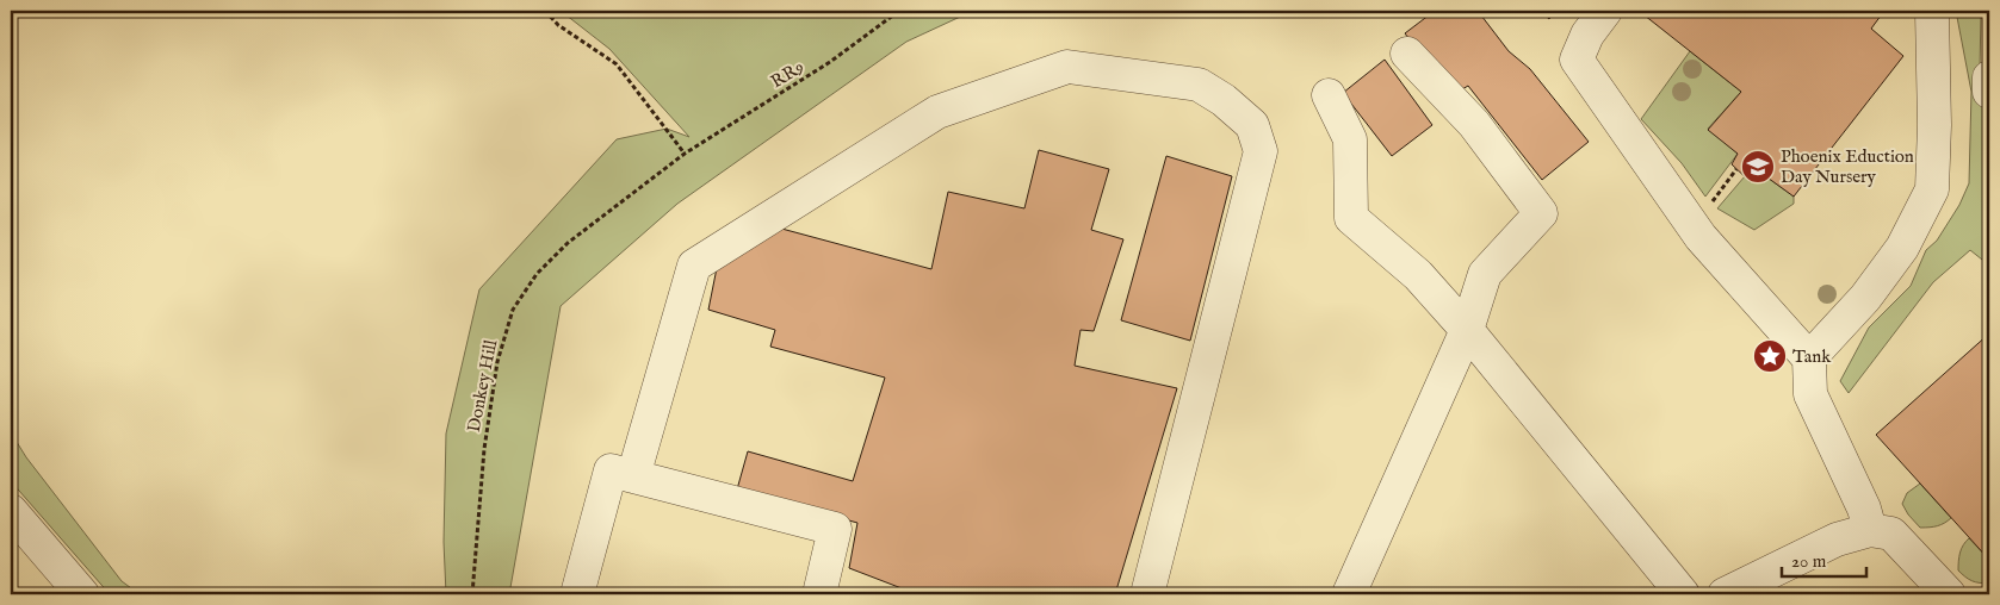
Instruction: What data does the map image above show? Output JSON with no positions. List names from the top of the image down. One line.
{"streets":{"path":["RR9","Donkey Hill"]},"crossings":[["RR9","Donkey Hill"]],"places":{"school or university":["Phoenix Eduction Day Nursery"],"place":["Tank"]},"scale_bar":"20 m"}
